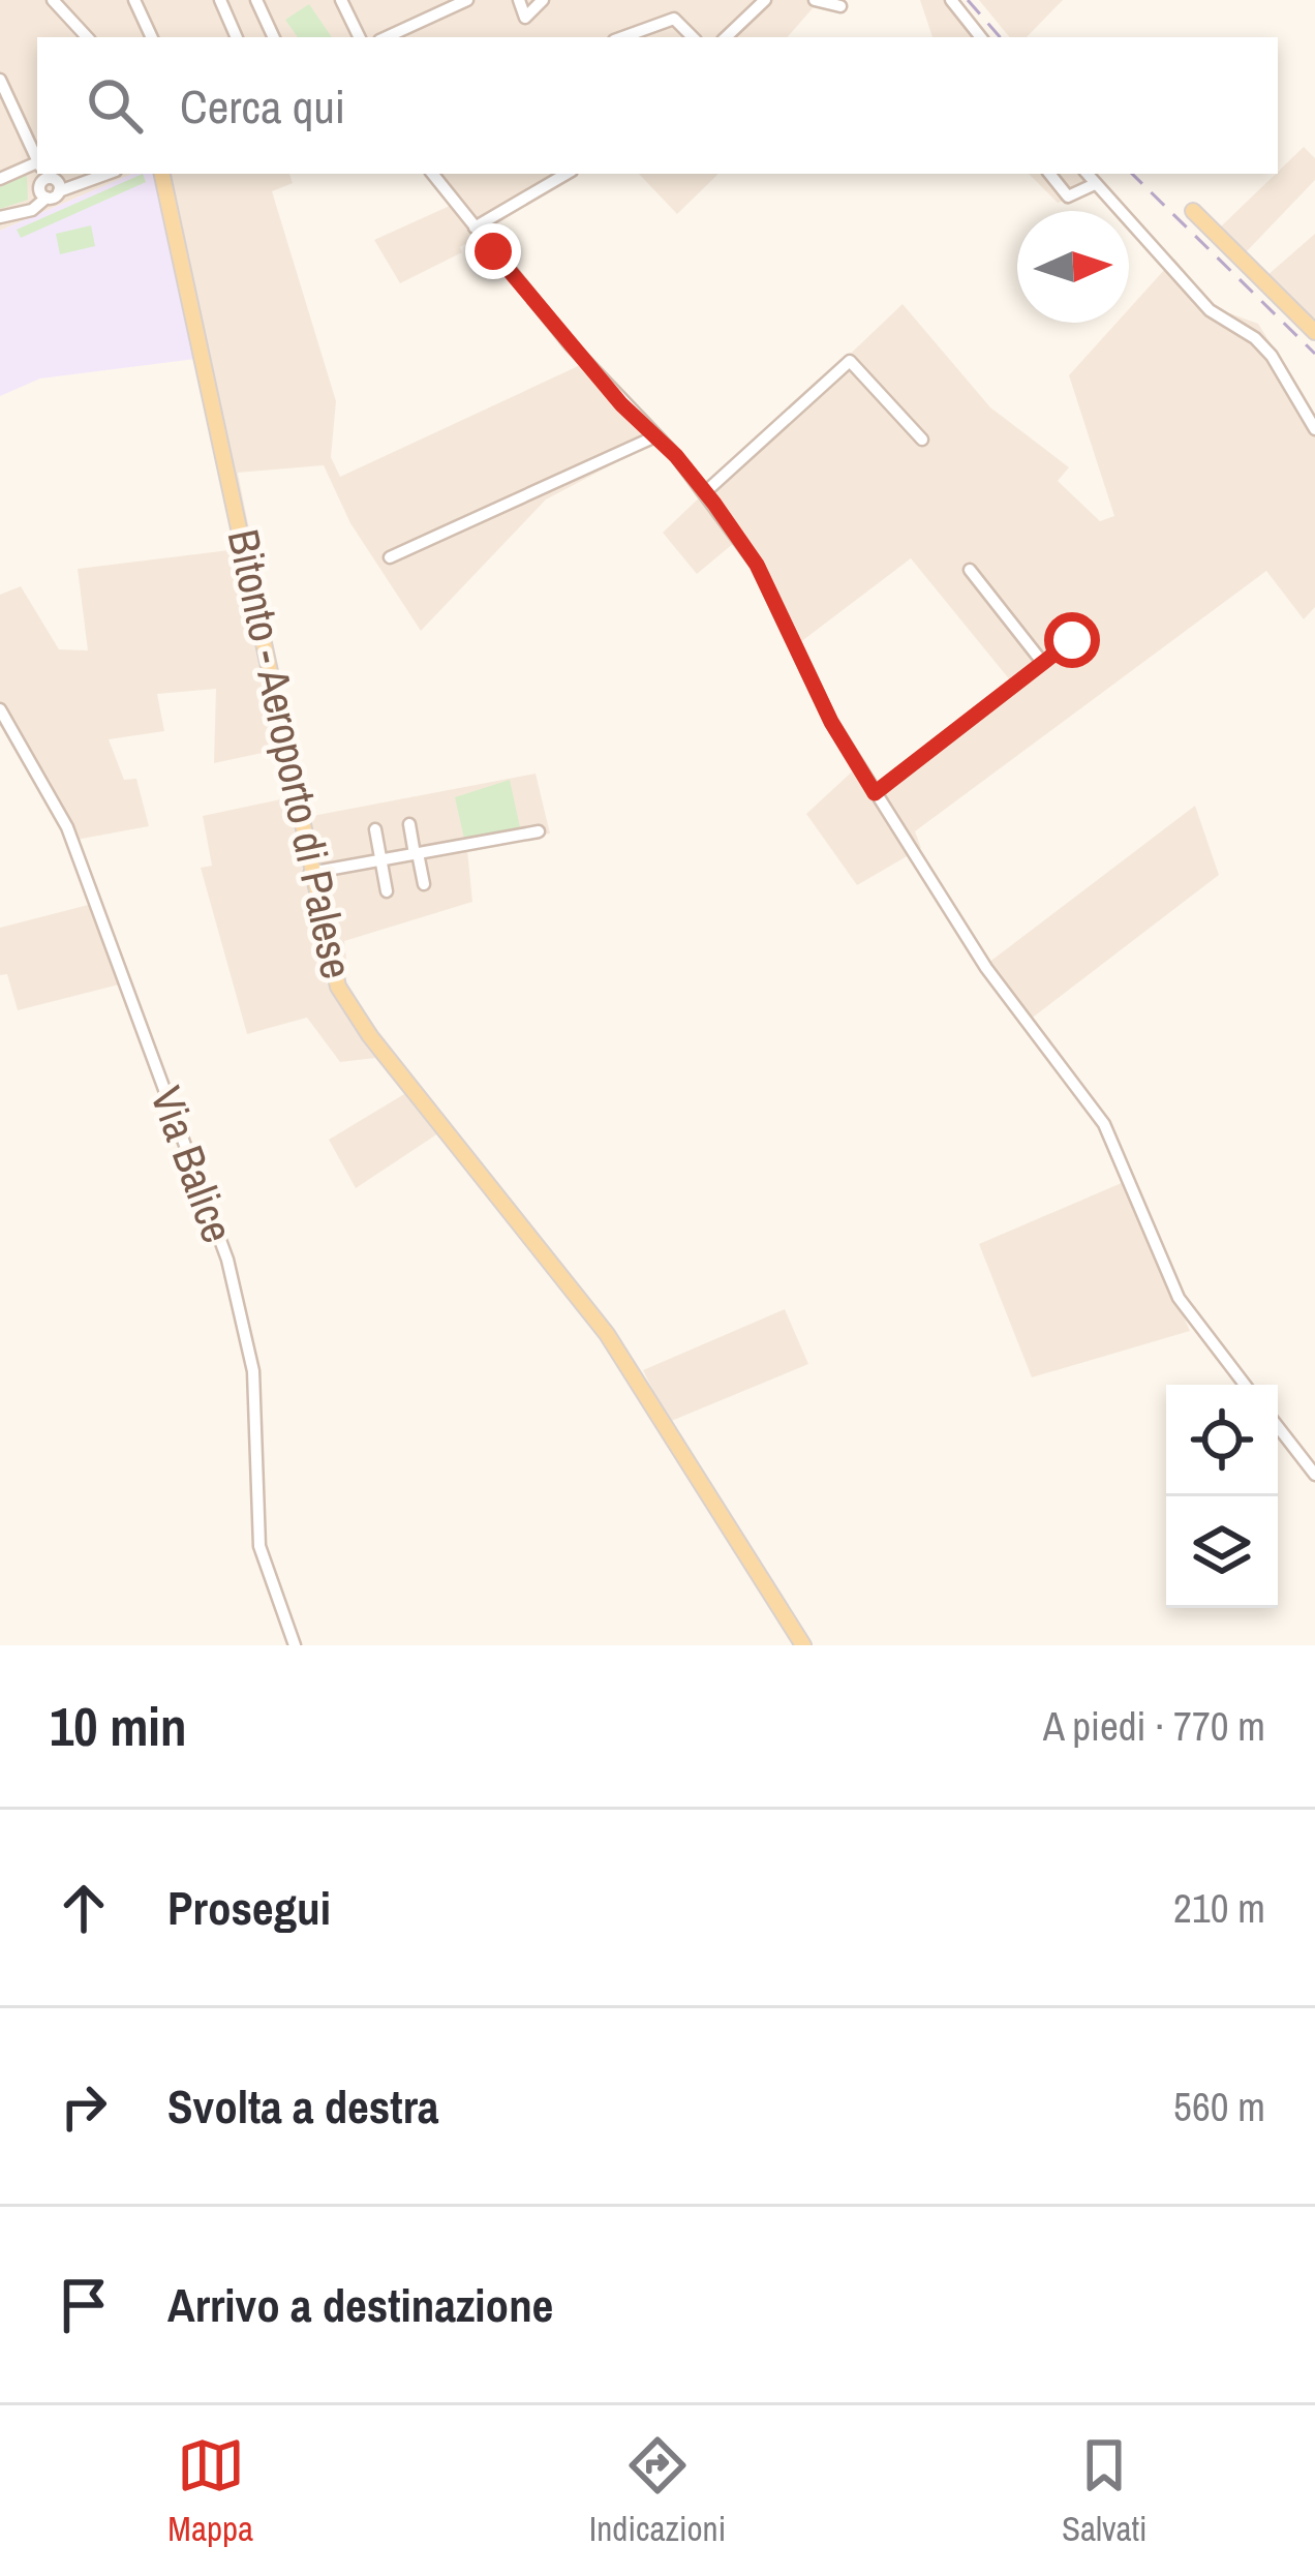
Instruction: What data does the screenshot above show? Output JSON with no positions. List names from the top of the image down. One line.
{"streets":{"main road":["Bitonto - Aeroporto di Palese"],"street":["Via Balice"]},"north":"right","page":{"search":"Cerca qui","heading":["10 min","A piedi · 770 m"],"list":[["Prosegui","210 m"],["Svolta a destra","560 m"],"Arrivo a destinazione"],"nav":["Mappa","Indicazioni","Salvati"]}}
